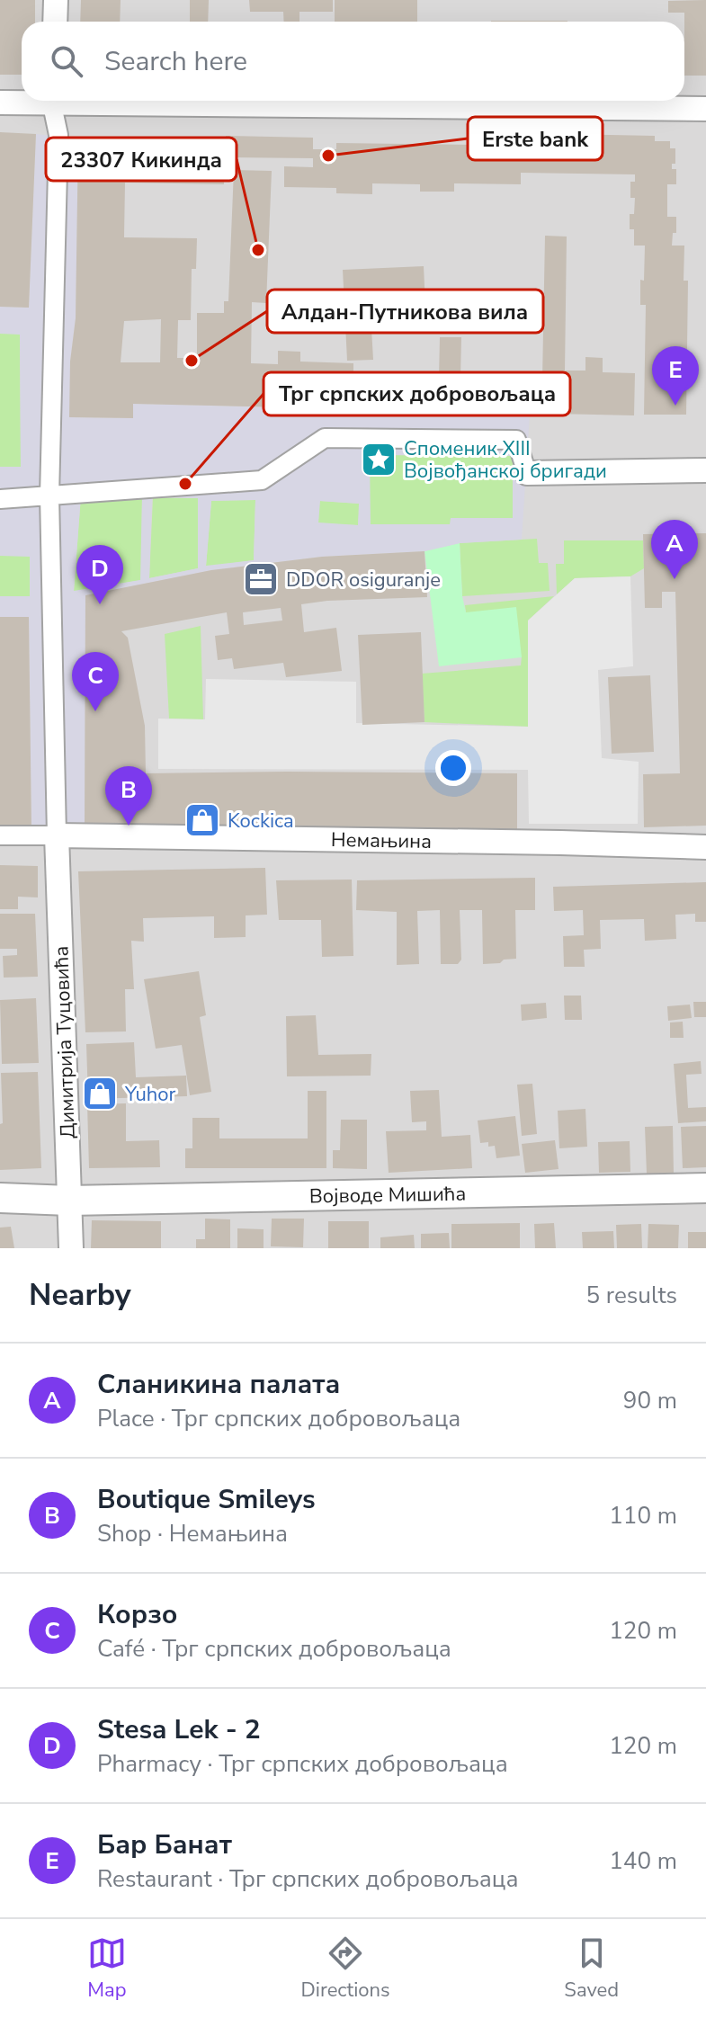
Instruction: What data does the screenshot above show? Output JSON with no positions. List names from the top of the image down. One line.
{"streets":{"street":["Немањина","Димитрија Туцовића","Војводе Мишића"]},"crossings":[["Немањина","Димитрија Туцовића"],["Димитрија Туцовића","Војводе Мишића"]],"places":{"other":["Erste bank","23307 Кикинда","Алдан-Путникова вила","Трг српских добровољаца"],"place":["Споменик XIII Војвођанској бригади"],"office":["DDOR osiguranje"],"shop":["Kockica","Yuhor"]},"page":{"search":"Search here","pins":["E","A","D","C","B"],"heading":["Nearby","5 results"],"list":[{"mark":"A","name":"Сланикина палата","note":"Place · Трг српских добровољаца","value":"90 m"},{"mark":"B","name":"Boutique Smileys","note":"Shop · Немањина","value":"110 m"},{"mark":"C","name":"Корзо","note":"Café · Трг српских добровољаца","value":"120 m"},{"mark":"D","name":"Stesa Lek - 2","note":"Pharmacy · Трг српских добровољаца","value":"120 m"},{"mark":"E","name":"Бар Банат","note":"Restaurant · Трг српских добровољаца","value":"140 m"}],"nav":["Map","Directions","Saved"]}}
